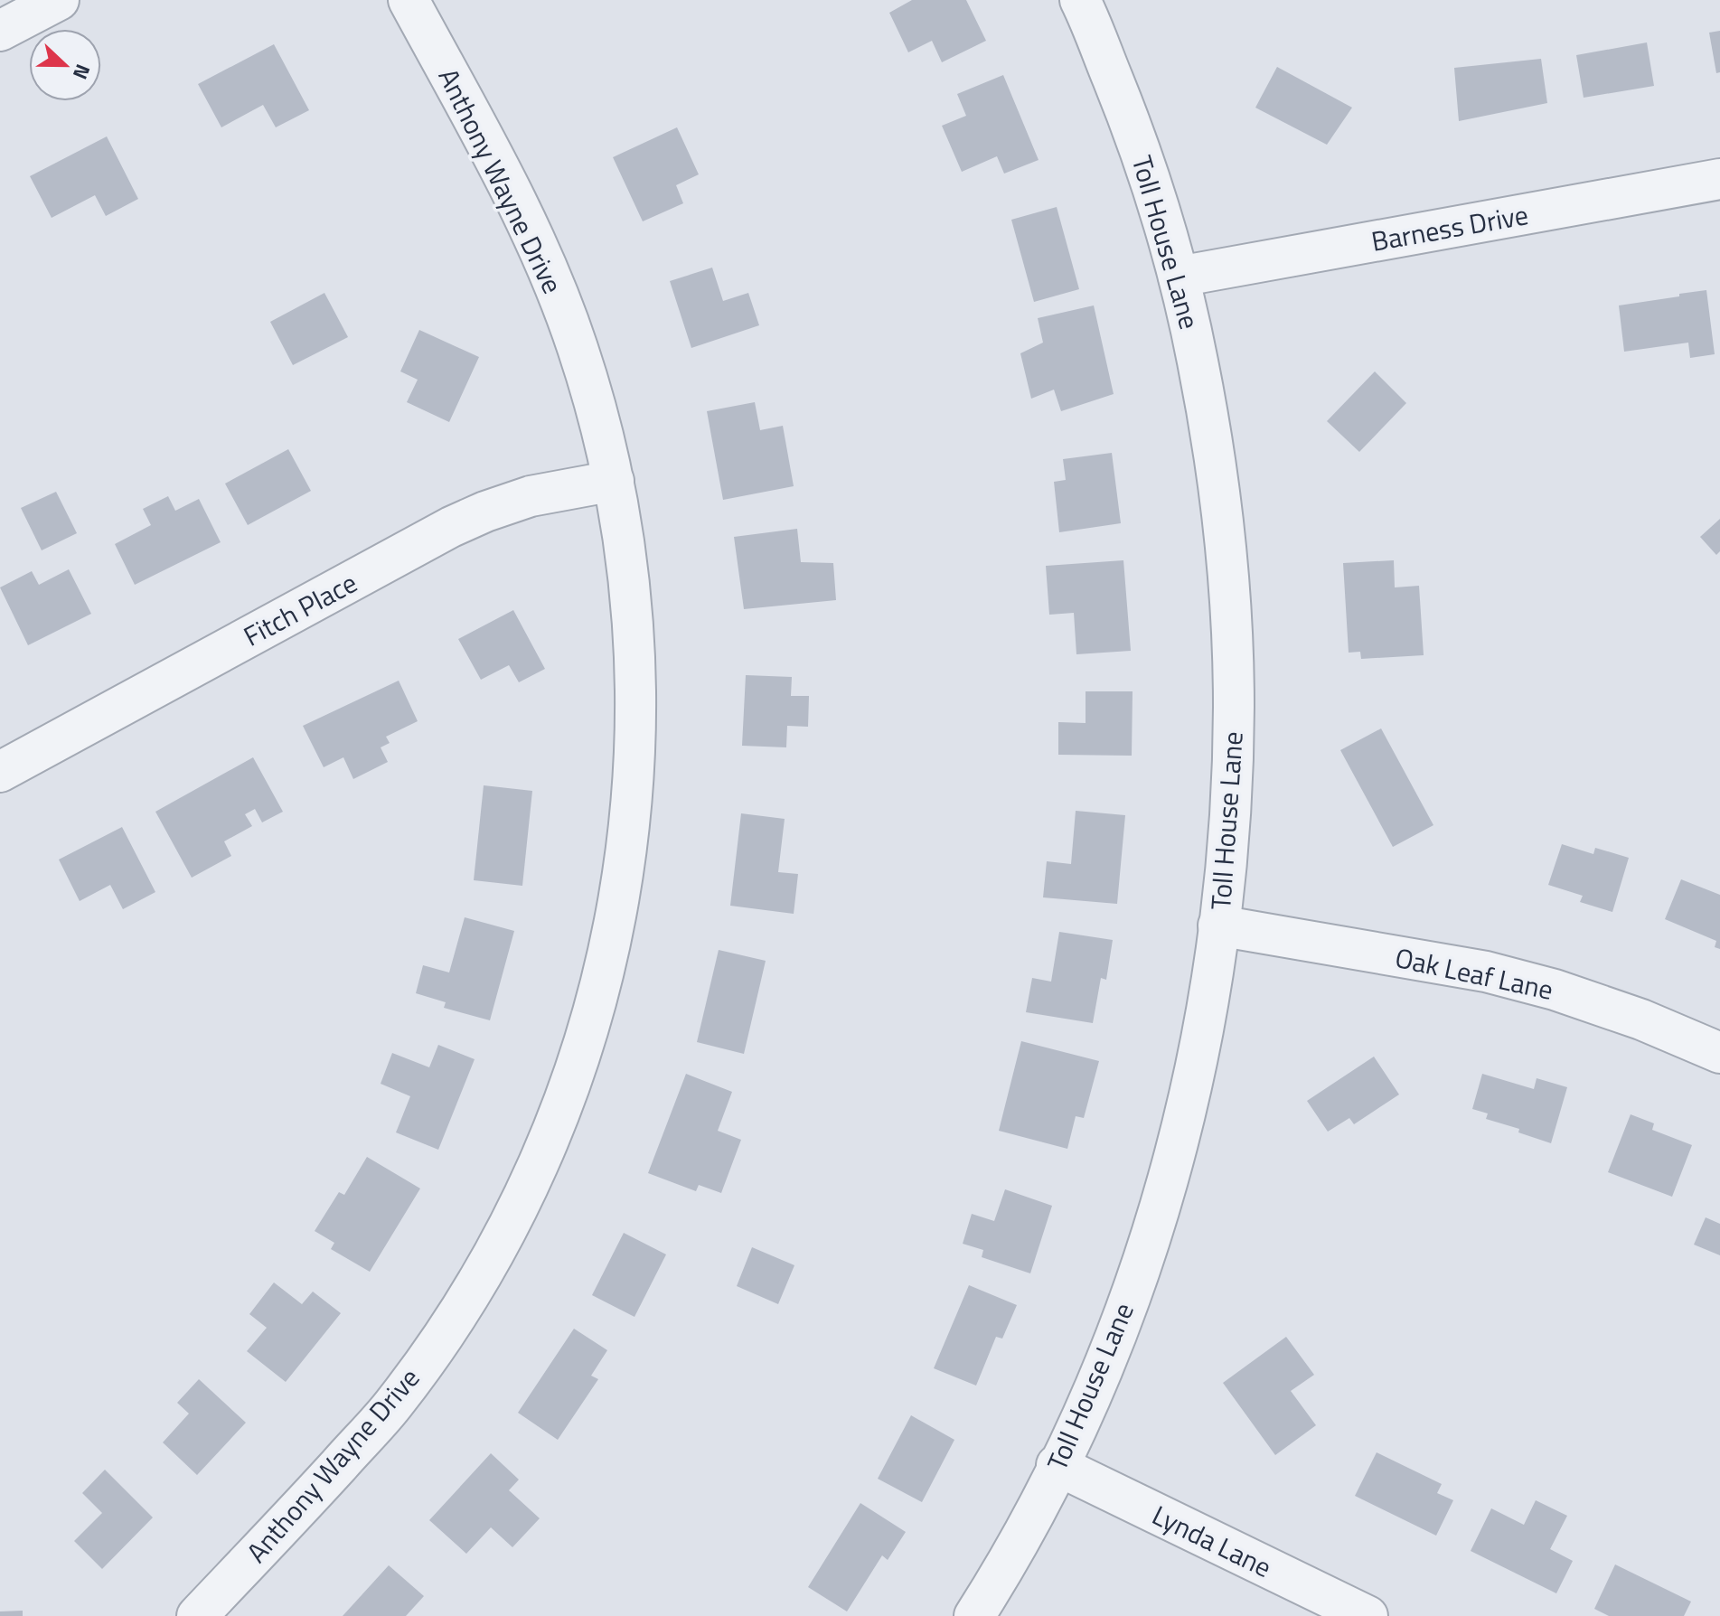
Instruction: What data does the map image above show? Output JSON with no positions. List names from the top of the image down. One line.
{"streets":{"street":["Anthony Wayne Drive","Barness Drive","Toll House Lane","Fitch Place","Oak Leaf Lane","Lynda Lane"]},"crossings":[["Anthony Wayne Drive","Fitch Place"],["Barness Drive","Toll House Lane"],["Toll House Lane","Oak Leaf Lane"],["Toll House Lane","Lynda Lane"]],"north":"right"}
